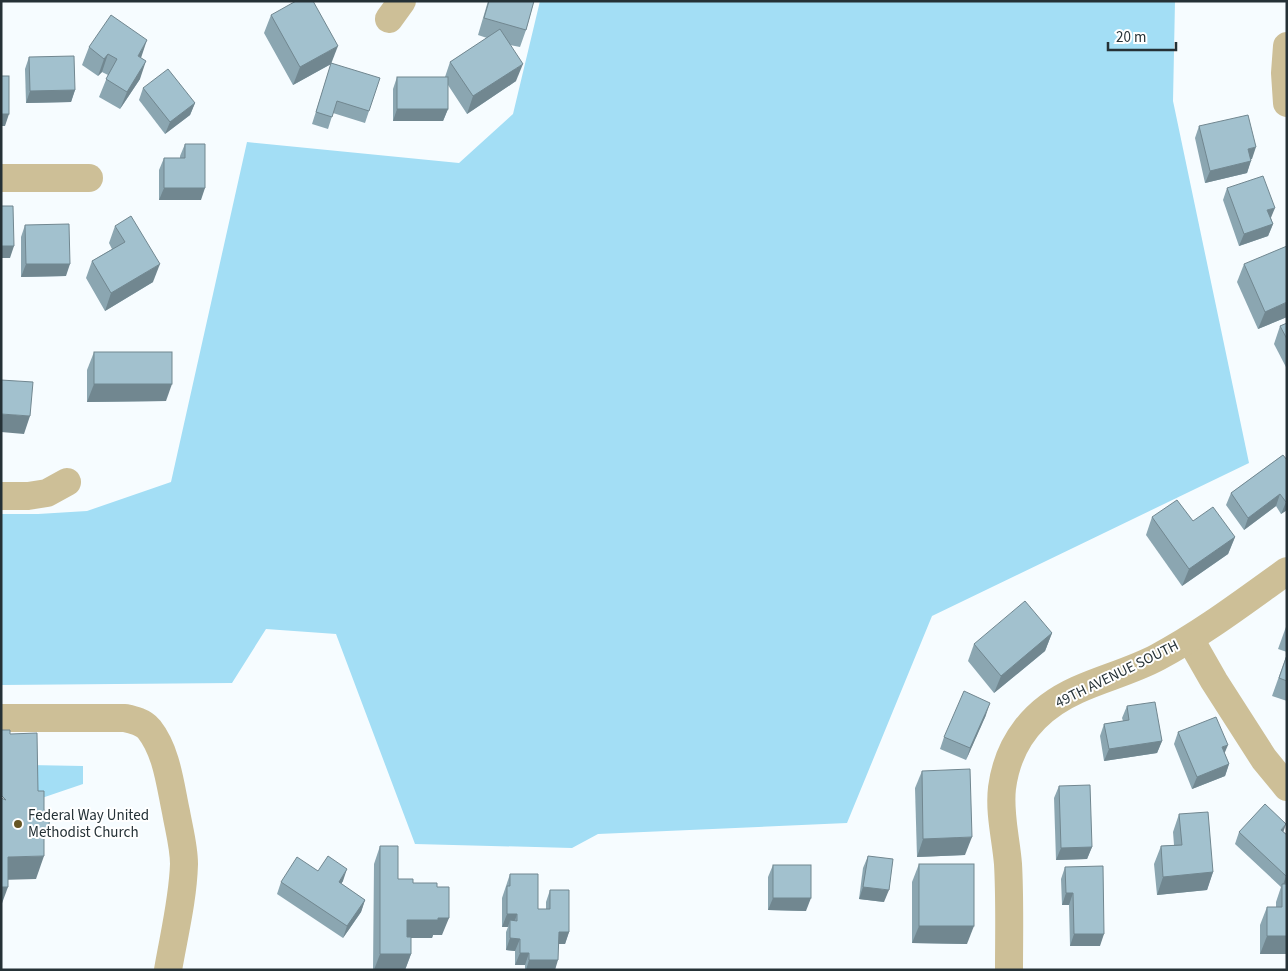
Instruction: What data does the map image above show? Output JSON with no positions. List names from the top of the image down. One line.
{"streets":{"street":["49TH AVENUE SOUTH"]},"places":["Federal Way United Methodist Church"],"scale_bar":"20 m"}
